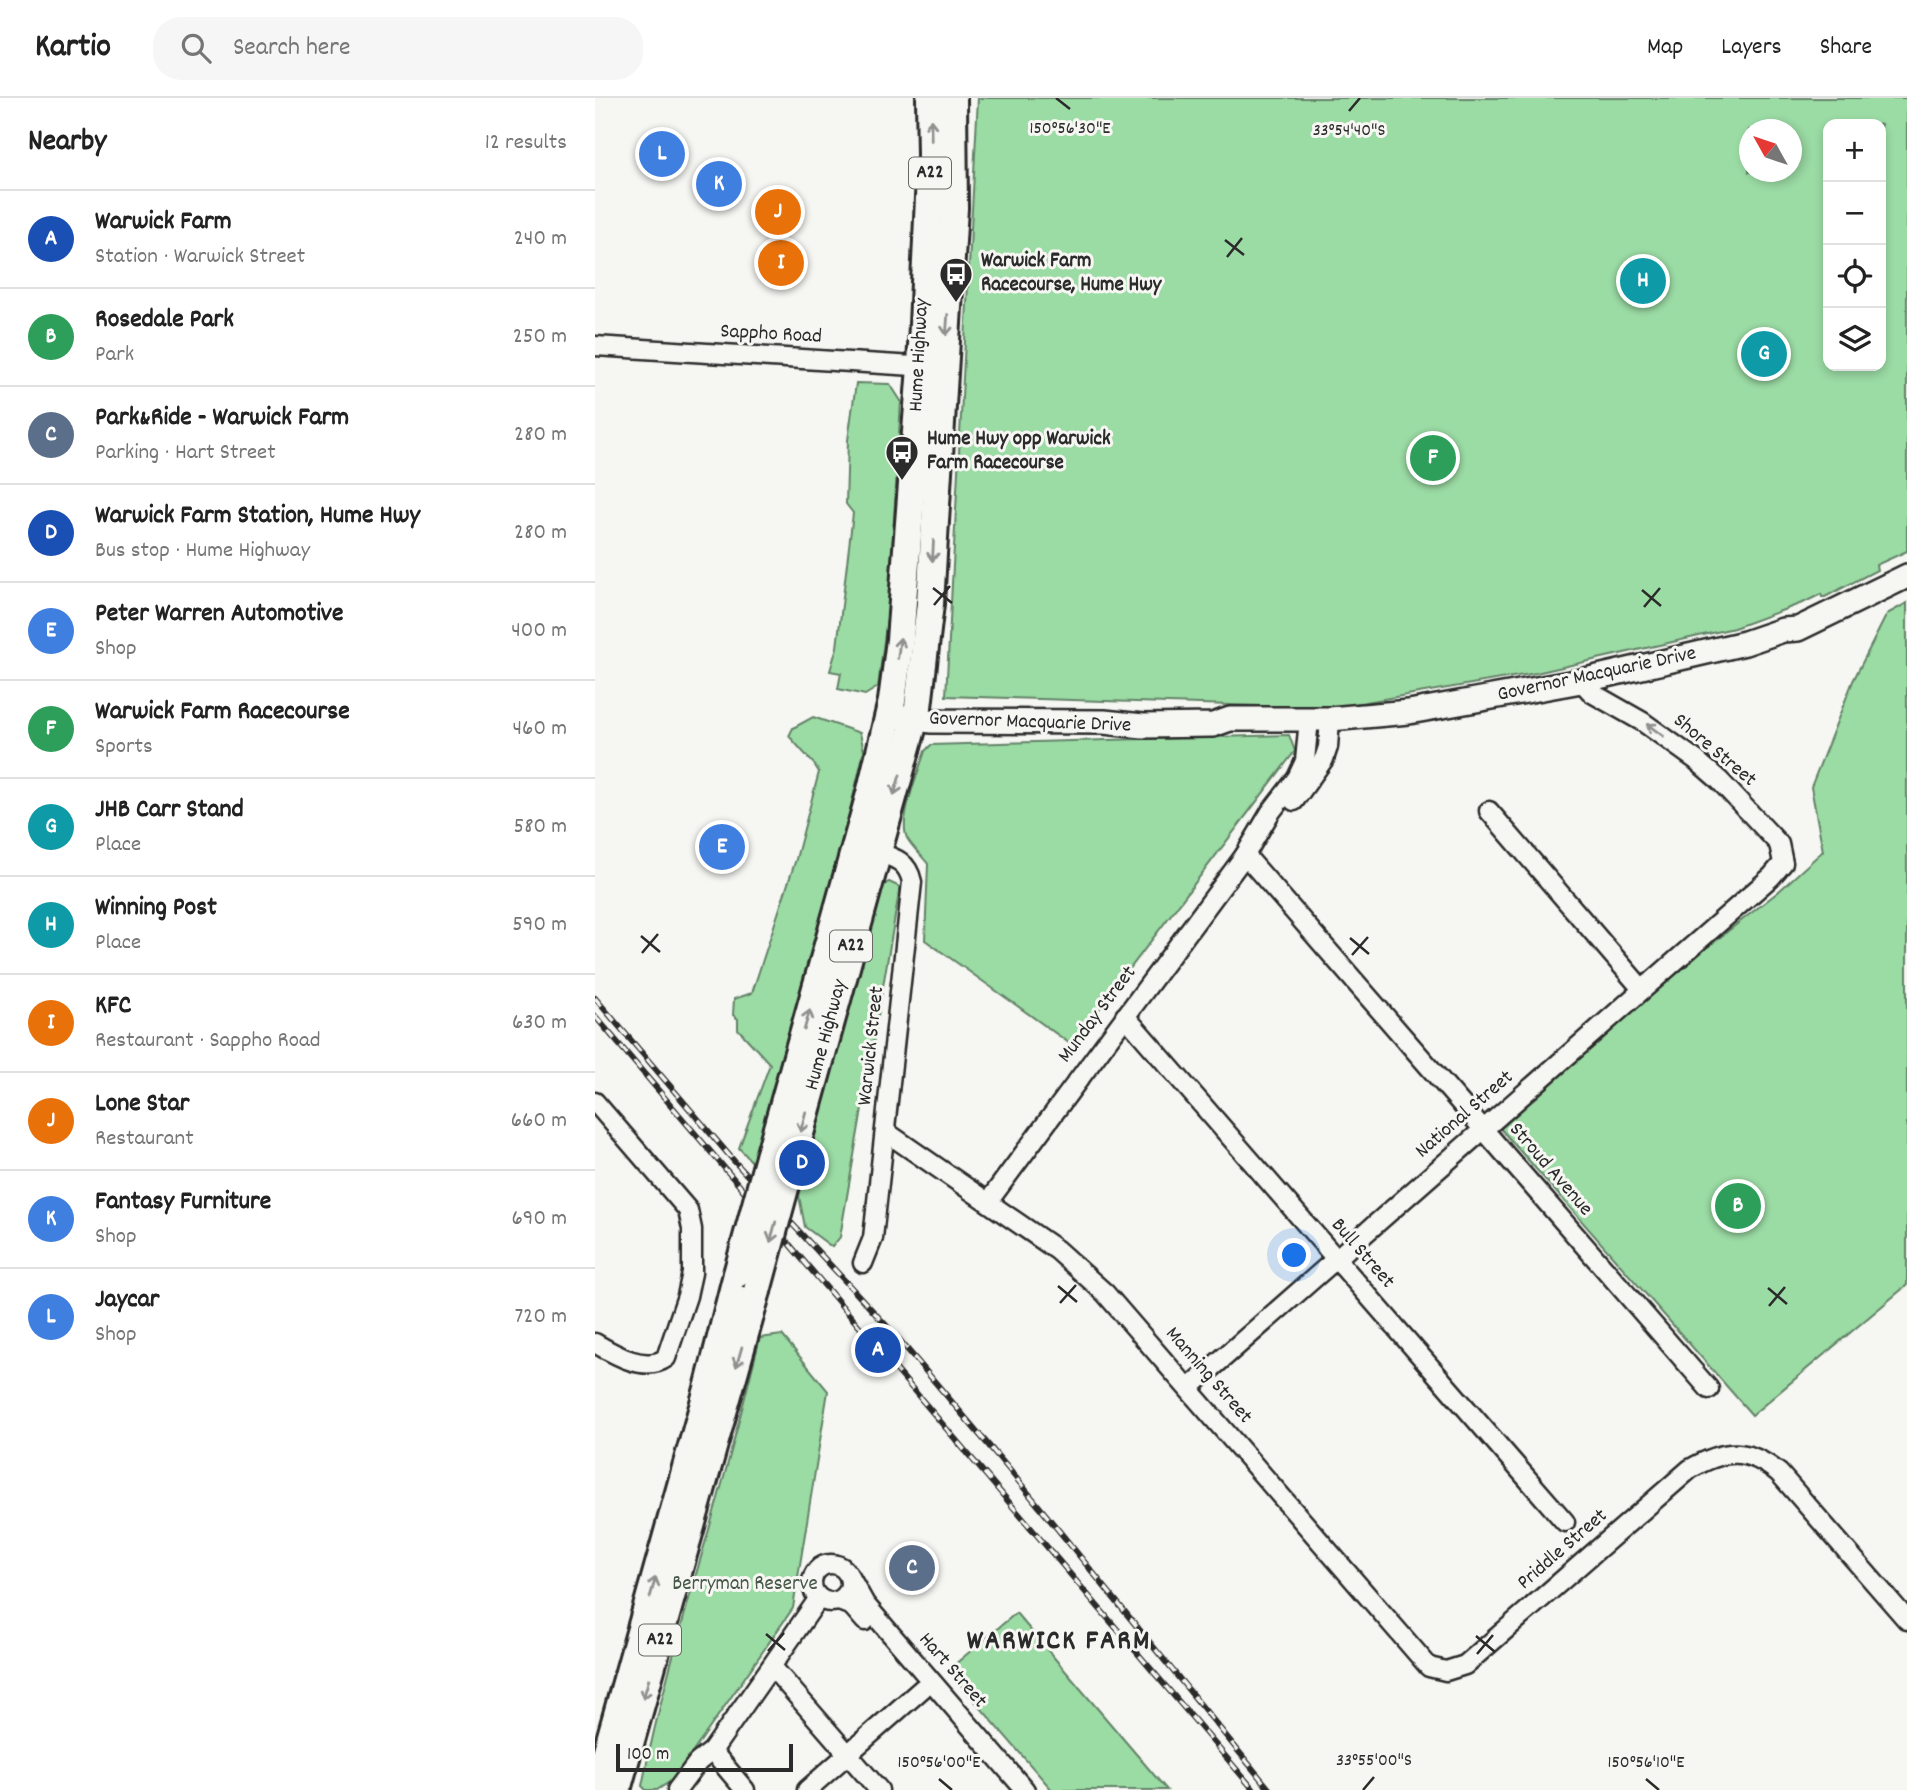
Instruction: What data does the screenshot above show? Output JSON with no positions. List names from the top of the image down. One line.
{"streets":{"highway":["A22","Hume Highway"],"main road":["Governor Macquarie Drive"],"street":["Sappho Road","Shore Street","Munday Street","Warwick Street","National Street","Stroud Avenue","Bull Street","Manning Street","Priddle Street","Hart Street"]},"crossings":[["Sappho Road","Hume Highway"],["Hume Highway","Governor Macquarie Drive"],["Hume Highway","Warwick Street"],["Governor Macquarie Drive","Shore Street"],["Governor Macquarie Drive","Munday Street"],["Shore Street","National Street"],["Munday Street","Stroud Avenue"],["Munday Street","Bull Street"],["Munday Street","Manning Street"],["Warwick Street","Manning Street"],["National Street","Stroud Avenue"],["National Street","Bull Street"],["National Street","Manning Street"],["Manning Street","Priddle Street"]],"one_way":["Shore Street"],"districts":["WARWICK FARM"],"parks":["Berryman Reserve"],"places":{"bus stop":["Warwick Farm Racecourse, Hume Hwy","Hume Hwy opp Warwick Farm Racecourse"]},"scale_bar":"100 m","north":"top left","page":{"header":"Kartio","search":"Search here","nav":["Map","Layers","Share"],"heading":["Nearby","12 results"],"map_buttons":["+","−"],"pins":["L","K","J","I","H","G","F","E","D","B","A","C"],"list":[{"mark":"A","name":"Warwick Farm","note":"Station · Warwick Street","value":"240 m"},{"mark":"B","name":"Rosedale Park","note":"Park","value":"250 m"},{"mark":"C","name":"Park&Ride - Warwick Farm","note":"Parking · Hart Street","value":"280 m"},{"mark":"D","name":"Warwick Farm Station, Hume Hwy","note":"Bus stop · Hume Highway","value":"280 m"},{"mark":"E","name":"Peter Warren Automotive","note":"Shop","value":"400 m"},{"mark":"F","name":"Warwick Farm Racecourse","note":"Sports","value":"460 m"},{"mark":"G","name":"JHB Carr Stand","note":"Place","value":"580 m"},{"mark":"H","name":"Winning Post","note":"Place","value":"590 m"},{"mark":"I","name":"KFC","note":"Restaurant · Sappho Road","value":"630 m"},{"mark":"J","name":"Lone Star","note":"Restaurant","value":"660 m"},{"mark":"K","name":"Fantasy Furniture","note":"Shop","value":"690 m"},{"mark":"L","name":"Jaycar","note":"Shop","value":"720 m"}],"scale":"100 m"},"coordinates":["150°56'30\"E","33°54'40\"S","33°55'00\"S","150°56'00\"E","150°56'10\"E"]}
